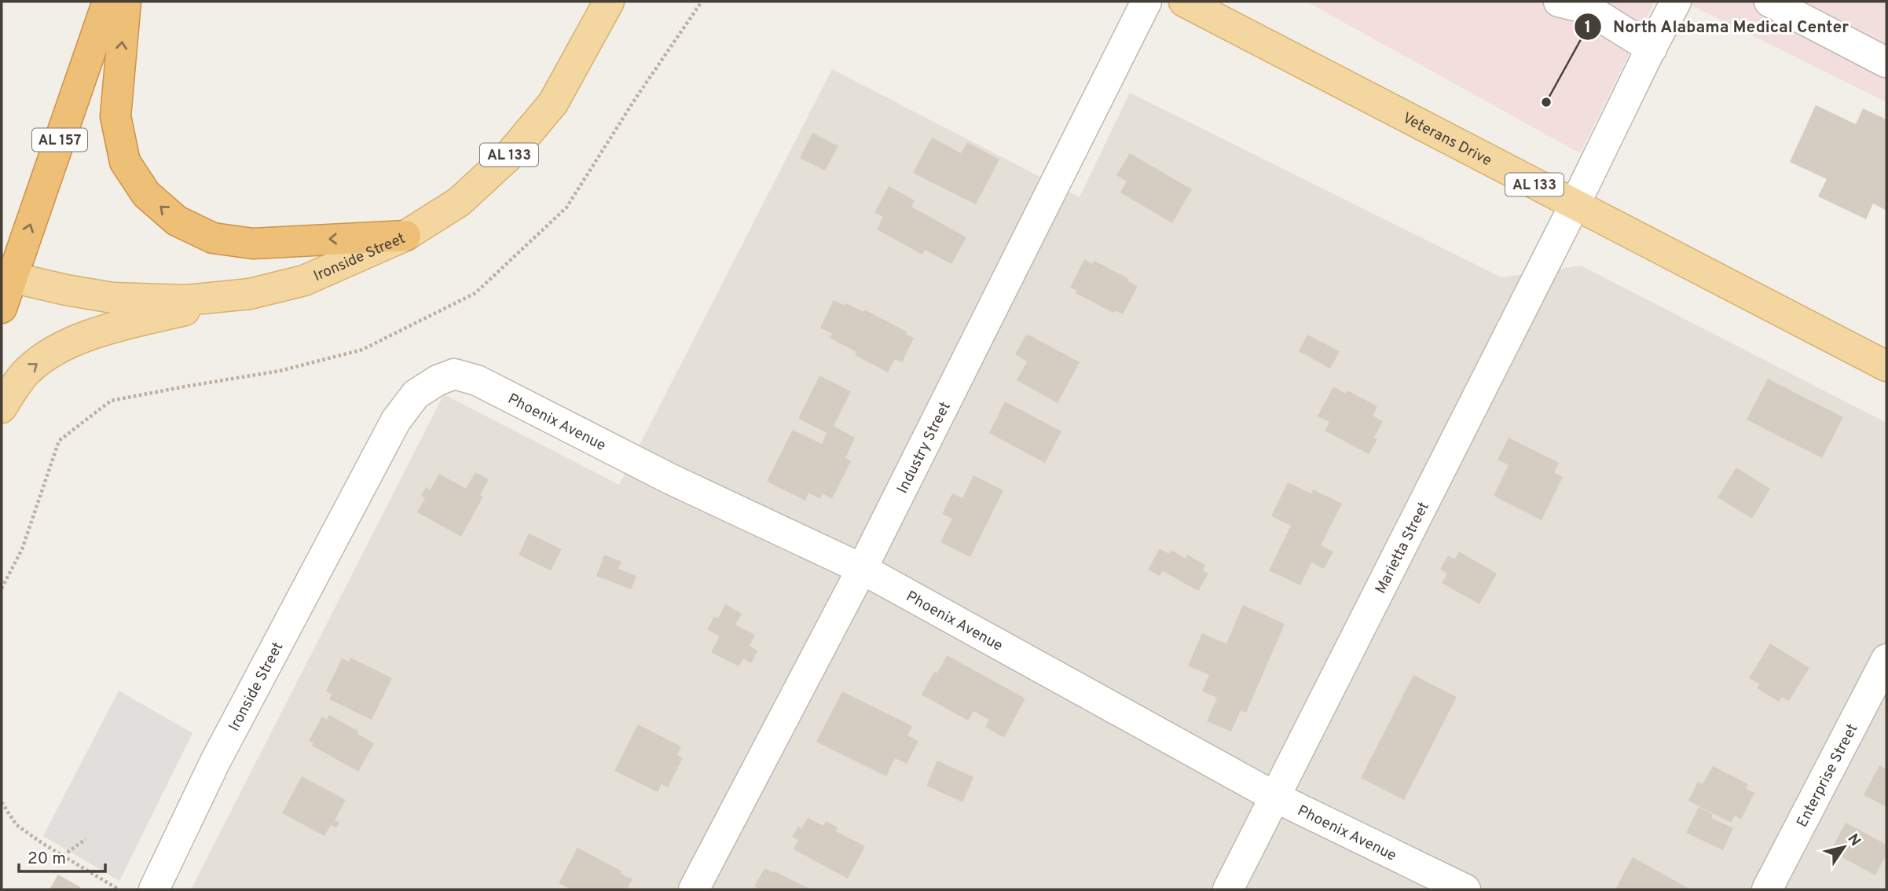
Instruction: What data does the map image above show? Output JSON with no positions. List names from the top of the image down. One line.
{"streets":{"highway":["AL 157"],"main road":["Veterans Drive","AL 133","Ironside Street"],"street":["Phoenix Avenue","Industry Street","Marietta Street","Enterprise Street"]},"crossings":[["Veterans Drive","Marietta Street"],["AL 157","Ironside Street"],["Ironside Street","Phoenix Avenue"],["Phoenix Avenue","Industry Street"],["Phoenix Avenue","Marietta Street"]],"places":["North Alabama Medical Center"],"scale_bar":"20 m","north":"top right"}
